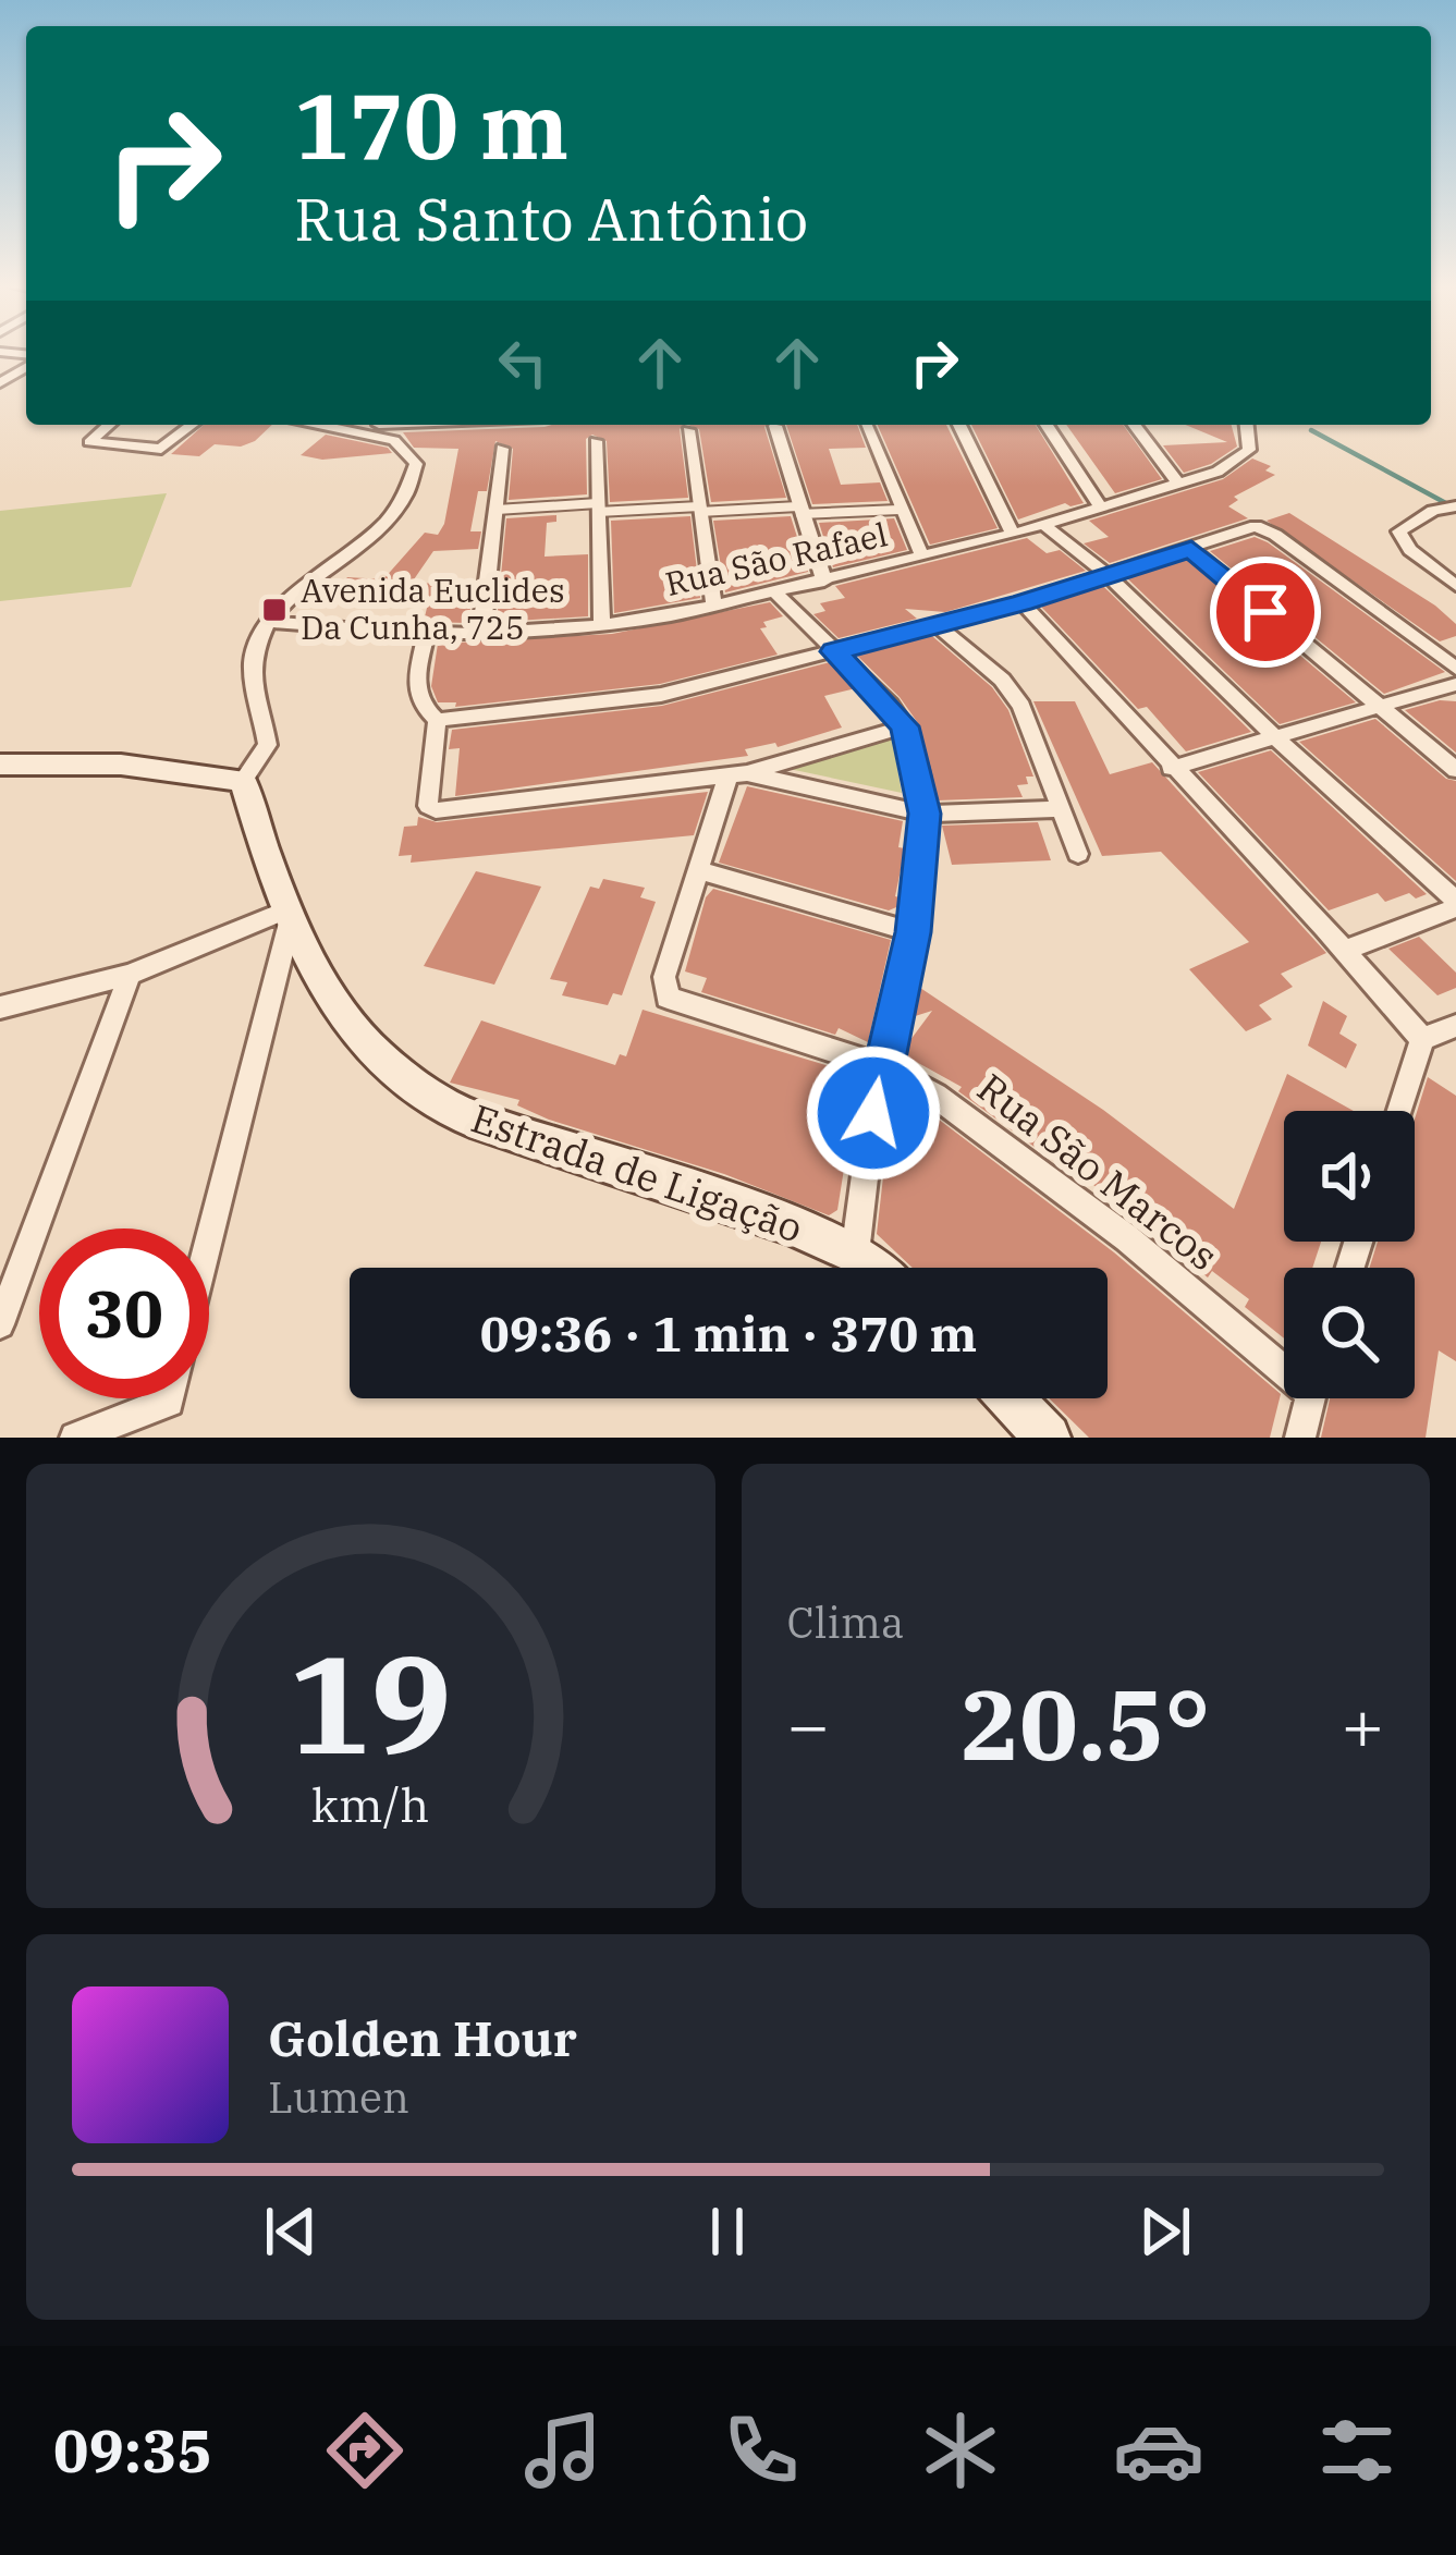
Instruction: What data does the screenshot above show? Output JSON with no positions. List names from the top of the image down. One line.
{"streets":{"main road":["Estrada de Ligação"],"street":["Rua São Rafael","Rua São Marcos"]},"places":{"transit":["Avenida Euclides Da Cunha, 725"]},"page":{"turn":["170 m","Rua Santo Antônio"],"limit":"30","trip":"09:36 · 1 min · 370 m","tile":"Clima","heat":["−","20.5°","+"],"song":["Golden Hour","Lumen"],"tabs":"09:35","gauge":["19","km/h"]}}
